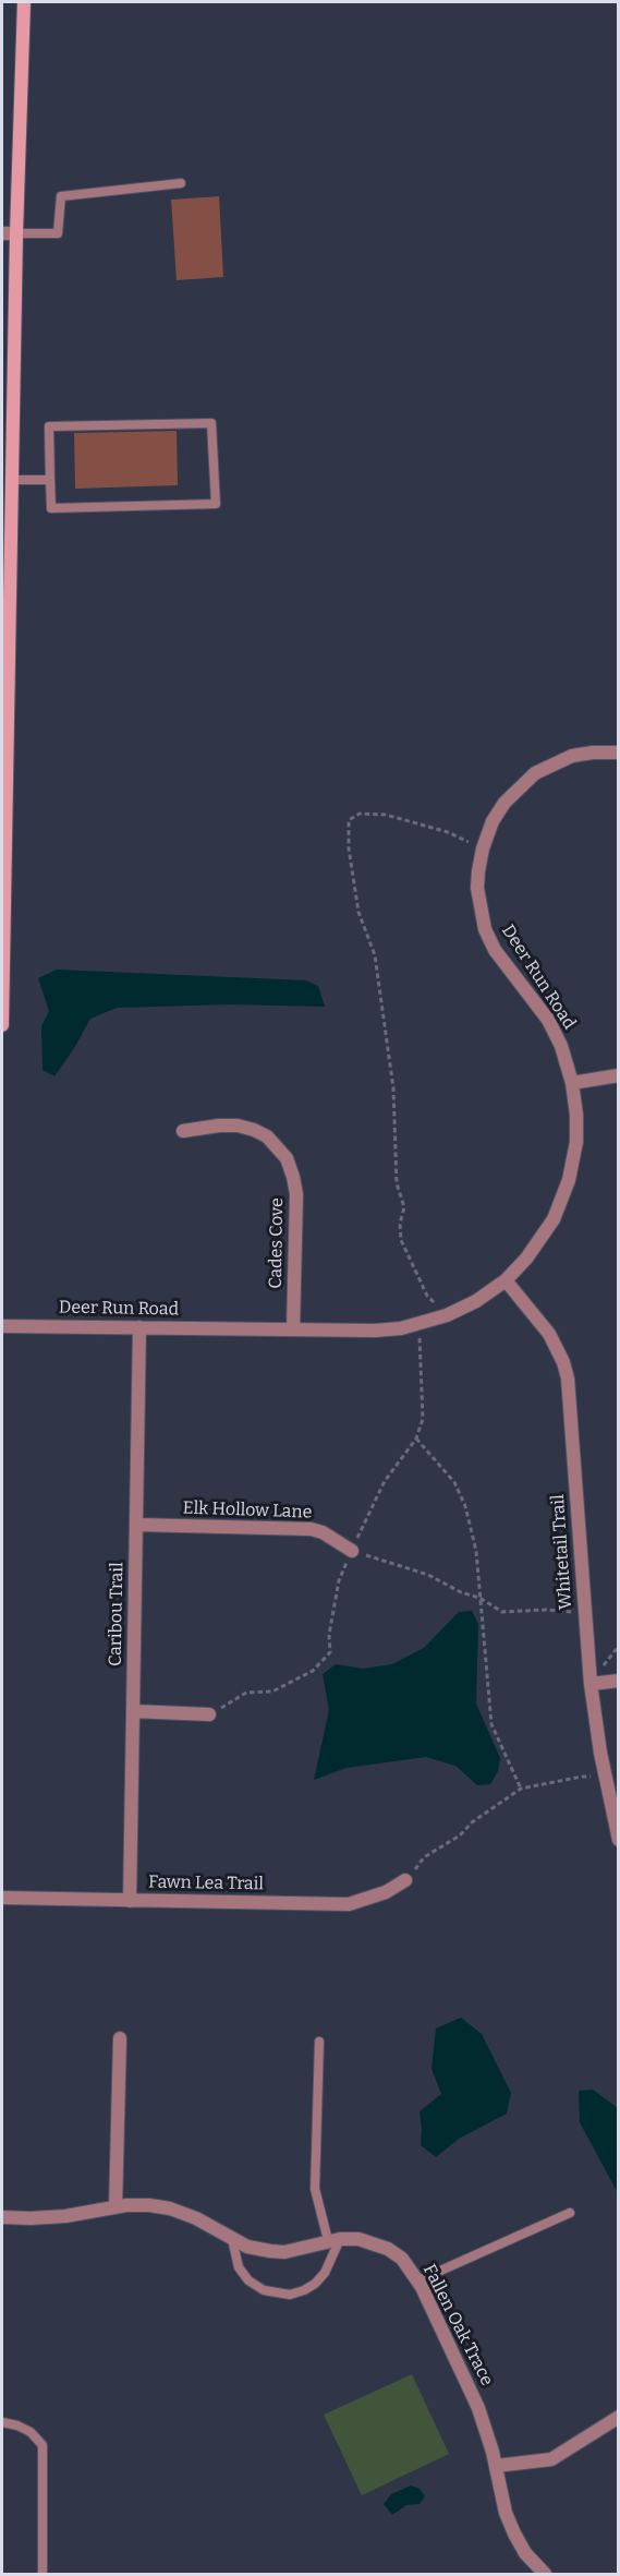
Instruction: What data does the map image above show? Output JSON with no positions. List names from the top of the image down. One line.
{"streets":{"street":["Deer Run Road","Cades Cove","Elk Hollow Lane","Whitetail Trail","Caribou Trail","Fawn Lea Trail","Fallen Oak Trace"]},"crossings":[["Deer Run Road","Cades Cove"],["Deer Run Road","Whitetail Trail"],["Deer Run Road","Caribou Trail"],["Elk Hollow Lane","Caribou Trail"],["Caribou Trail","Fawn Lea Trail"]]}
